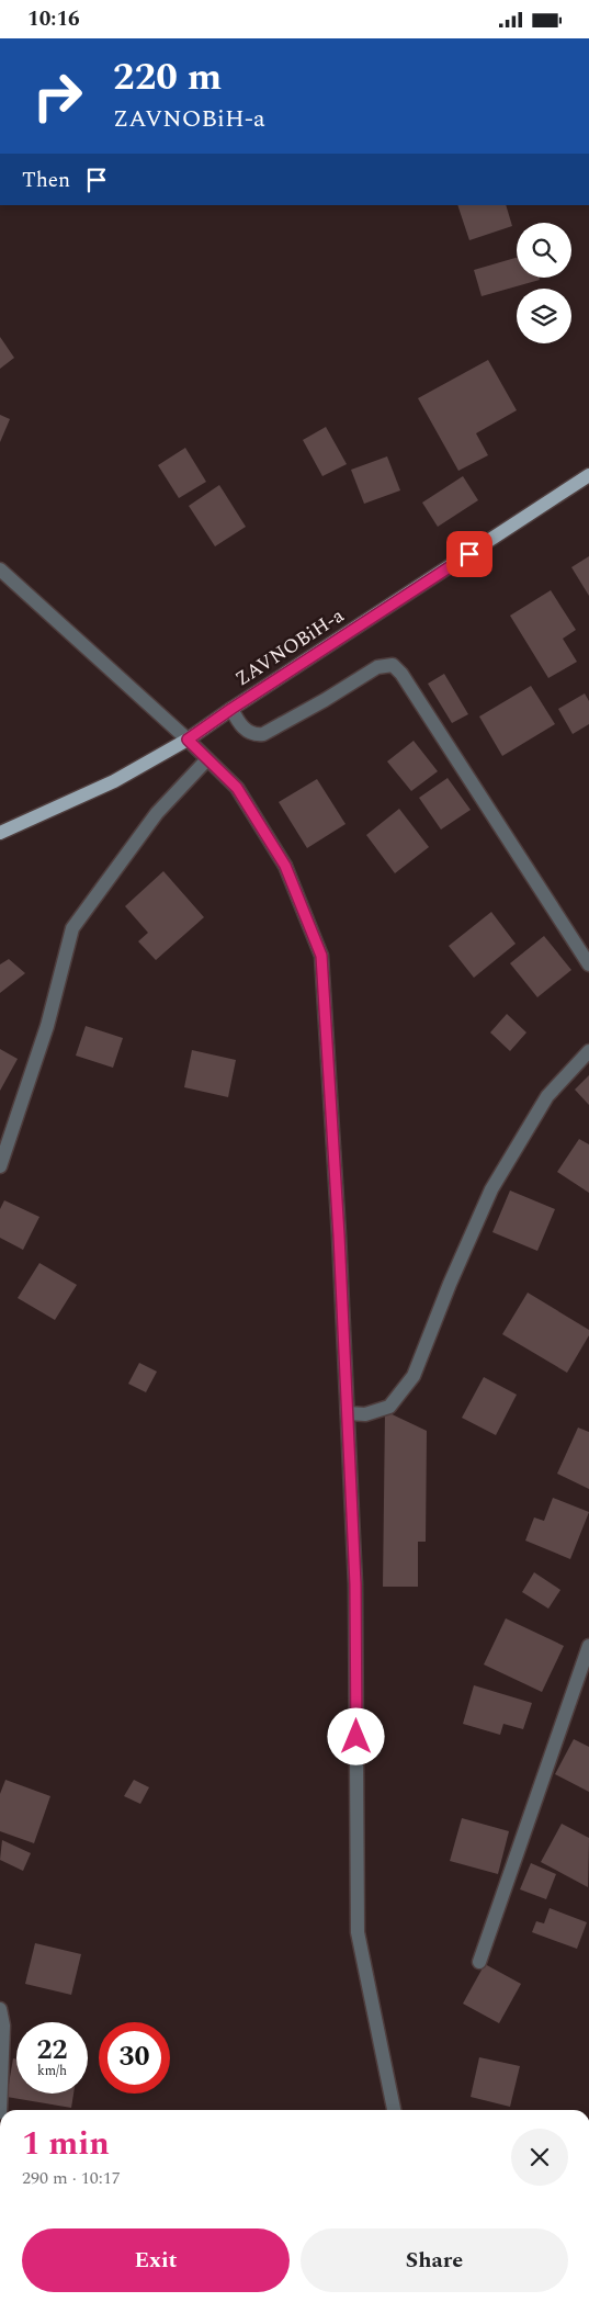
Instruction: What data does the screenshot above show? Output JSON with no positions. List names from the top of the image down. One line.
{"streets":{"main road":["ZAVNOBiH-a"]},"page":{"status":"10:16","turn":["220 m","ZAVNOBiH-a"],"then":"Then","speed":"22 km/h","limit":"30","heading":["1 min","290 m · 10:17"],"buttons":["Exit","Share"]}}
